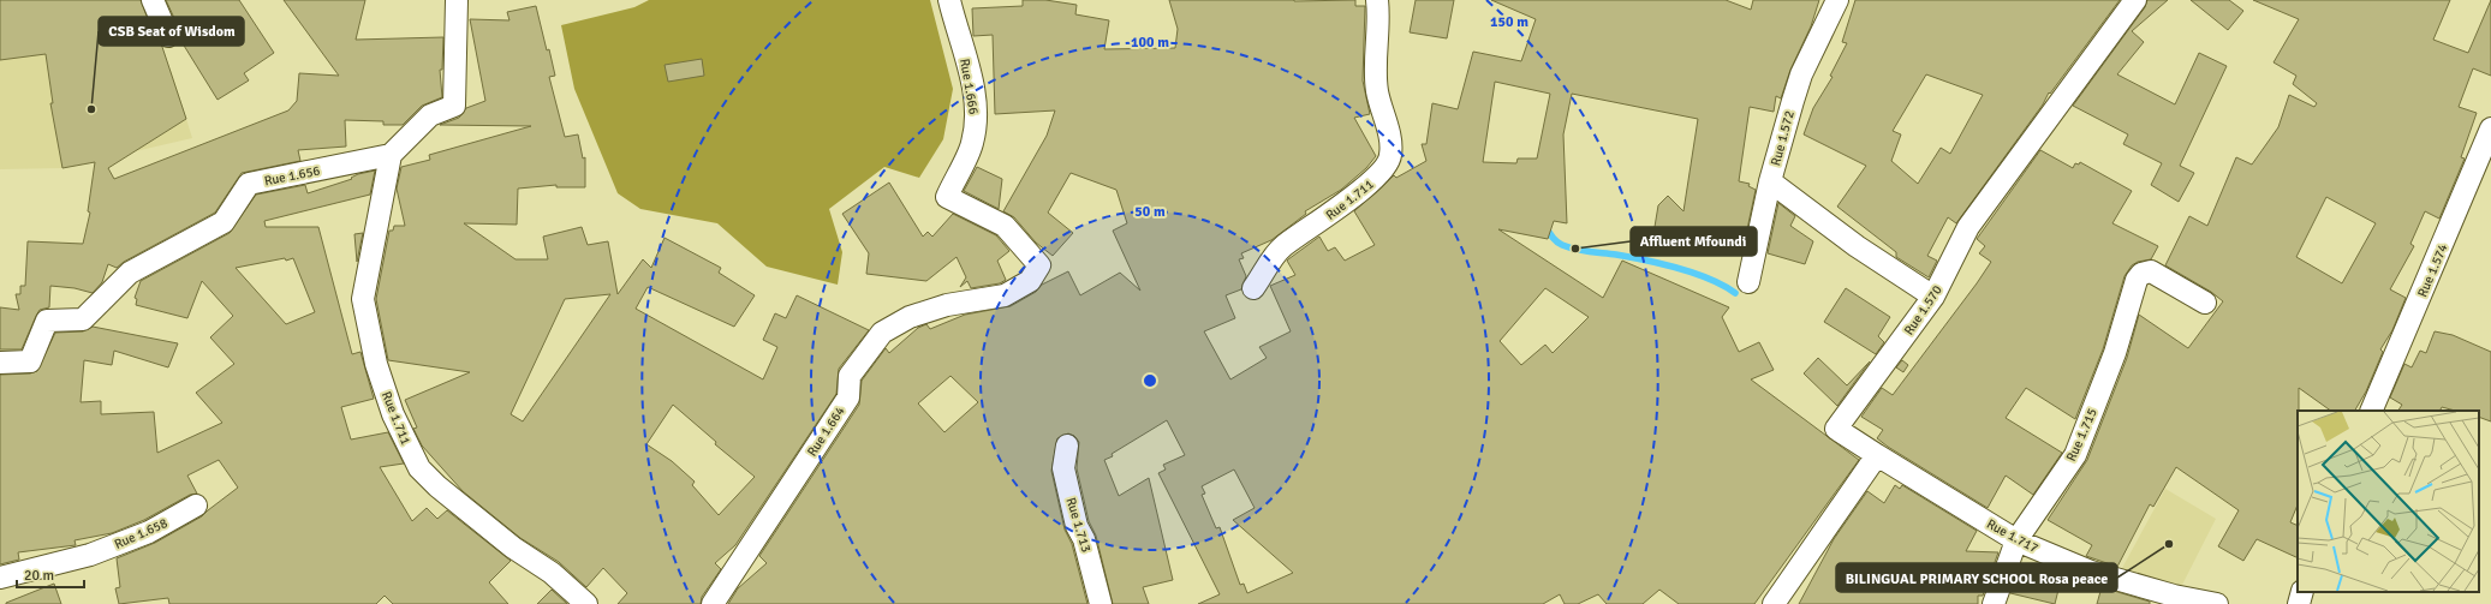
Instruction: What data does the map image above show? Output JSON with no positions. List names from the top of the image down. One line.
{"streets":{"street":["Rue 1.666","Rue 1.572","Rue 1.656","Rue 1.711","Rue 1.574","Rue 1.570","Rue 1.664","Rue 1.715","Rue 1.713","Rue 1.658","Rue 1.717"]},"crossings":[["Rue 1.666","Rue 1.664"],["Rue 1.656","Rue 1.711"],["Rue 1.570","Rue 1.717"],["Rue 1.715","Rue 1.717"]],"places":["CSB Seat of Wisdom","Affluent Mfoundi","BILINGUAL PRIMARY SCHOOL Rosa peace"],"scale_bar":"20 m","rings":["150 m","100 m","50 m"]}
